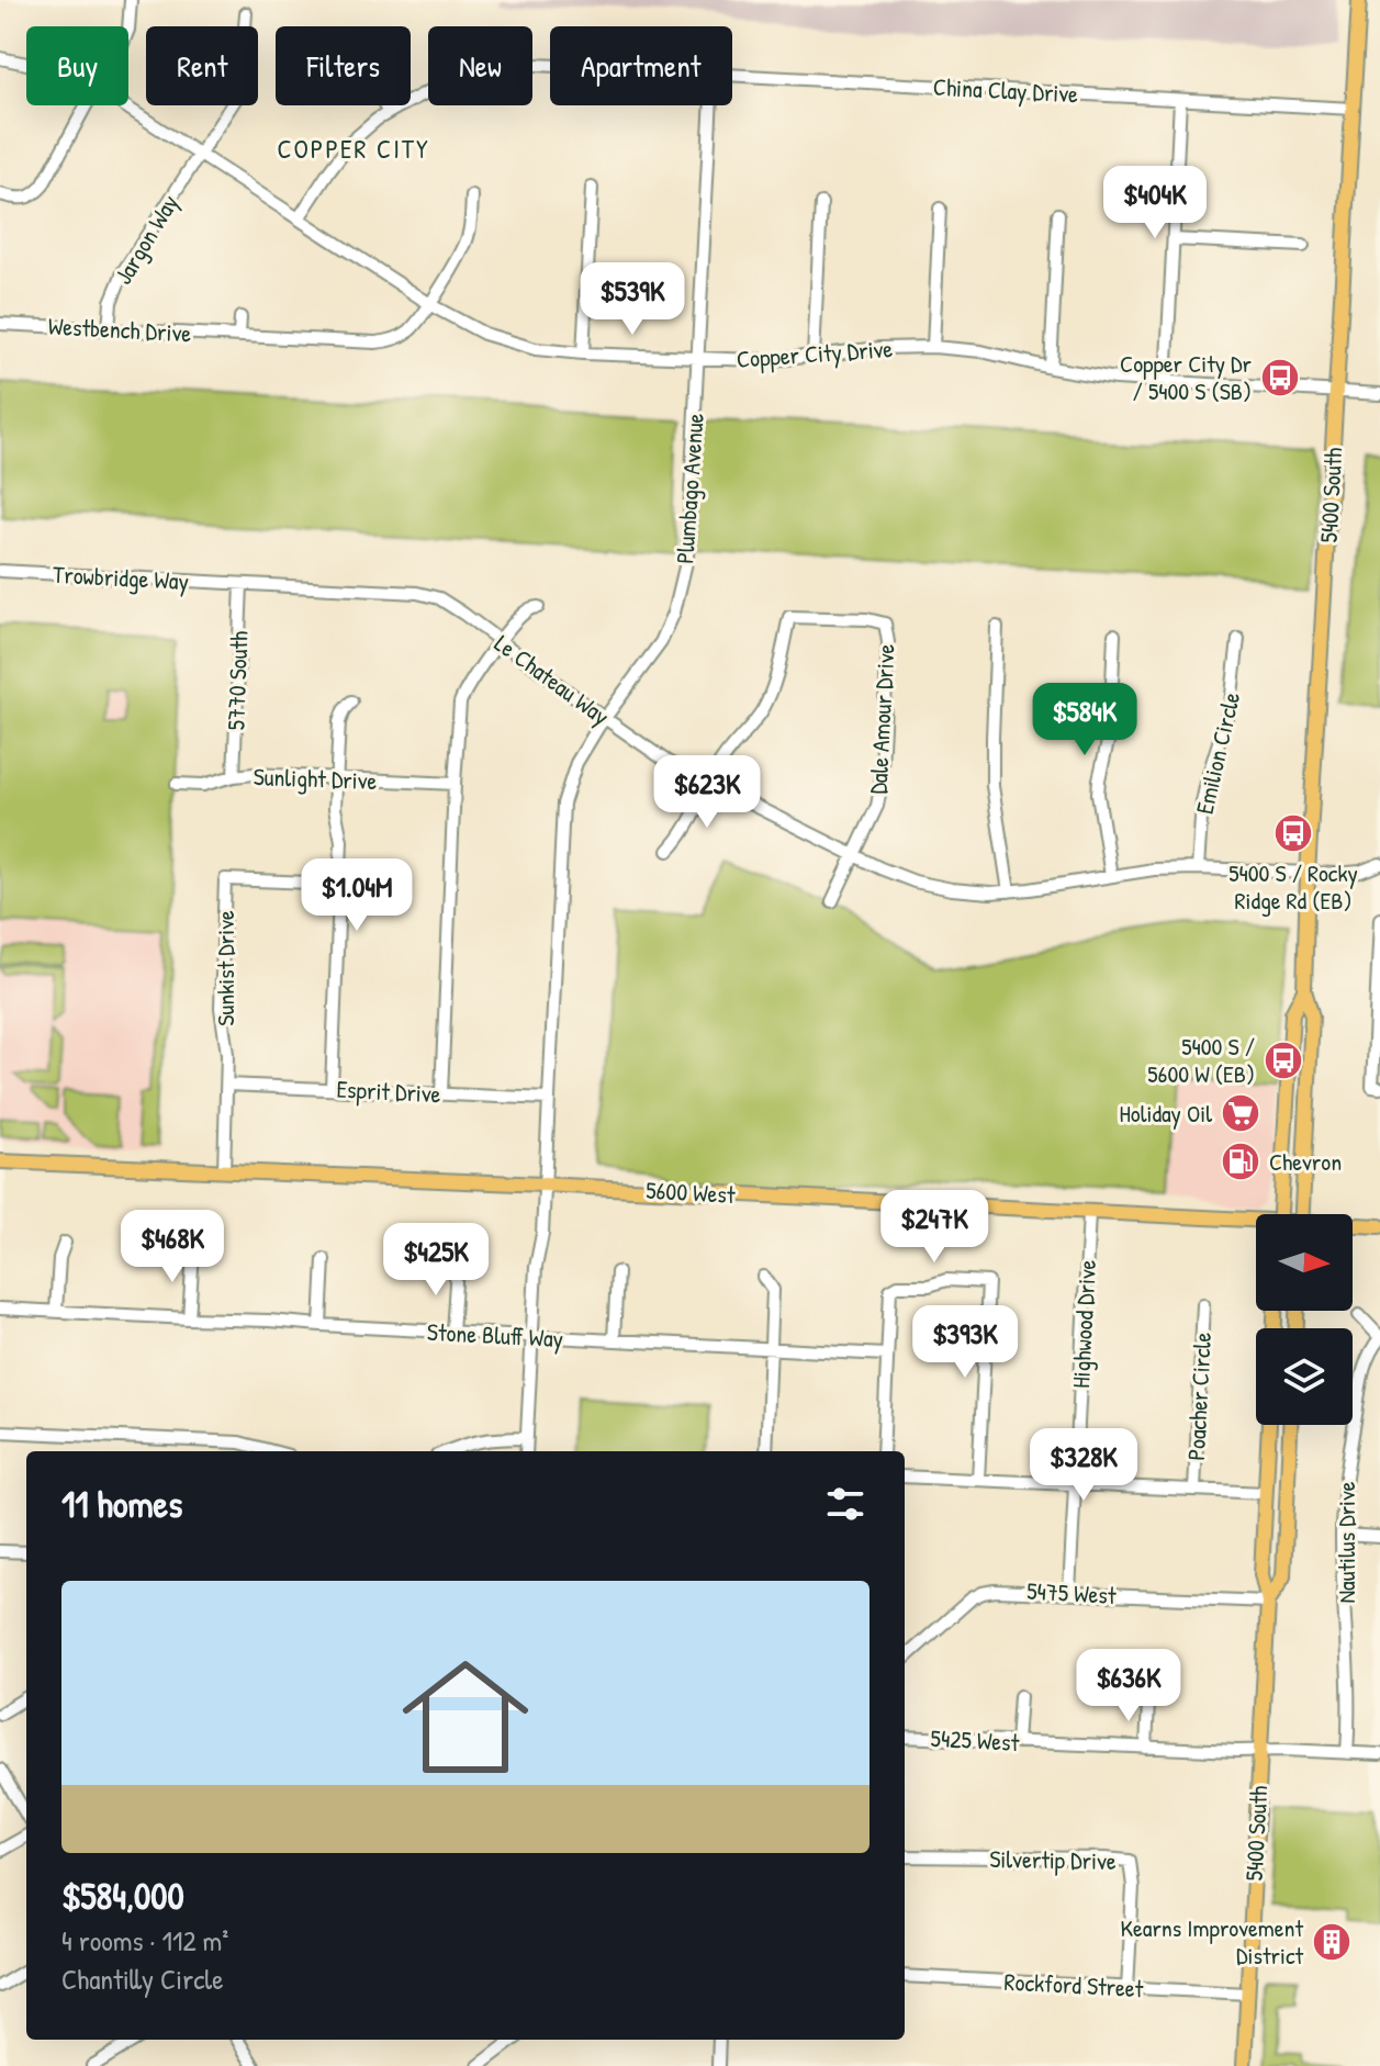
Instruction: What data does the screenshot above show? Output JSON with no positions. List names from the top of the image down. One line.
{"streets":{"main road":["5400 South","5600 West"],"street":["China Clay Drive","Jargon Way","Westbench Drive","Copper City Drive","Plumbago Avenue","Trowbridge Way","Le Chateau Way","5770 South","Dale Amour Drive","Emilion Circle","Sunlight Drive","Sunkist Drive","Esprit Drive","Highwood Drive","Stone Bluff Way","Poacher Circle","Nautilus Drive","5475 West","5425 West","Silvertip Drive","Rockford Street"]},"crossings":[["China Clay Drive","Copper City Drive"],["China Clay Drive","5400 South"],["Jargon Way","Westbench Drive"],["Jargon Way","Copper City Drive"],["Westbench Drive","Copper City Drive"],["Copper City Drive","Plumbago Avenue"],["Copper City Drive","5400 South"],["Plumbago Avenue","Le Chateau Way"],["Plumbago Avenue","Esprit Drive"],["Plumbago Avenue","5600 West"],["Plumbago Avenue","Stone Bluff Way"],["5400 South","Le Chateau Way"],["5400 South","5475 West"],["5400 South","5425 West"],["5400 South","Rockford Street"],["Trowbridge Way","Le Chateau Way"],["Trowbridge Way","5770 South"],["Le Chateau Way","5770 South"],["Le Chateau Way","Dale Amour Drive"],["Le Chateau Way","Emilion Circle"],["5770 South","Sunlight Drive"],["Sunkist Drive","Esprit Drive"],["Sunkist Drive","5600 West"],["5600 West","Highwood Drive"],["Highwood Drive","5475 West"],["Nautilus Drive","5425 West"],["Silvertip Drive","Rockford Street"]],"districts":["COPPER CITY"],"places":{"bus stop":["Copper City Dr / 5400 S (SB)","5400 S / Rocky Ridge Rd (EB)","5400 S / 5600 W (EB)"],"supermarket":["Holiday Oil"],"fuel station":["Chevron"],"building":["Kearns Improvement District"]},"north":"right","page":{"chip":["Buy","Rent","Filters","New","Apartment"],"price":["$404K","$539K","$584K","$623K","$1.04M","$247K","$468K","$425K","$393K","$328K","$636K"],"heading":"11 homes","list":[{"name":"$584,000","note":"4 rooms · 112 m² · Chantilly Circle"}]}}
